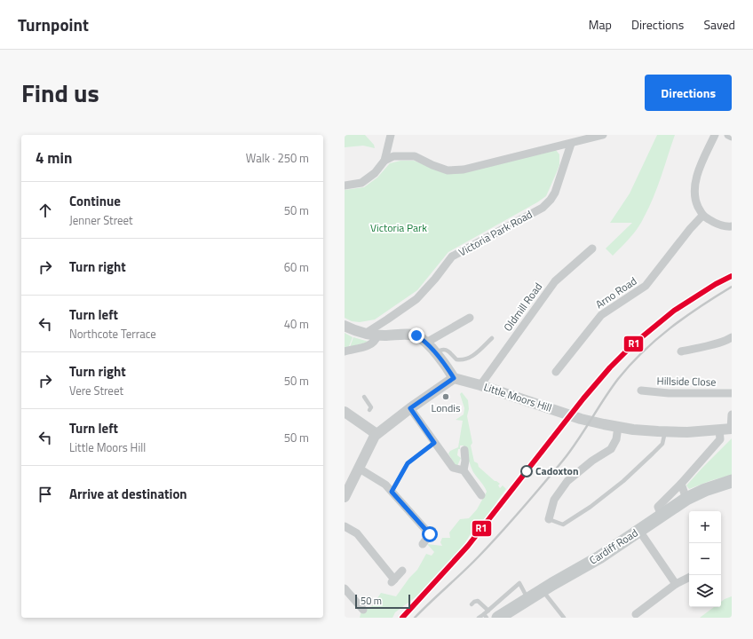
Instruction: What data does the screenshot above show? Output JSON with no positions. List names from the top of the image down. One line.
{"streets":{"main road":["Cardiff Road"],"street":["Victoria Park Road","Arno Road","Oldmill Road","Hillside Close","Little Moors Hill"]},"crossings":[["Oldmill Road","Little Moors Hill"]],"parks":["Victoria Park"],"places":["Londis","Cadoxton"],"lines":["transit line R1"],"scale_bar":"50 m","page":{"header":"Turnpoint","nav":["Map","Directions","Saved"],"title":"Find us","buttons":"Directions","heading":["4 min","Walk · 250 m"],"list":[["Continue","Jenner Street","50 m"],["Turn right","60 m"],["Turn left","Northcote Terrace","40 m"],["Turn right","Vere Street","50 m"],["Turn left","Little Moors Hill","50 m"],"Arrive at destination"],"map_buttons":["+","−"],"scale":"50 m"}}
